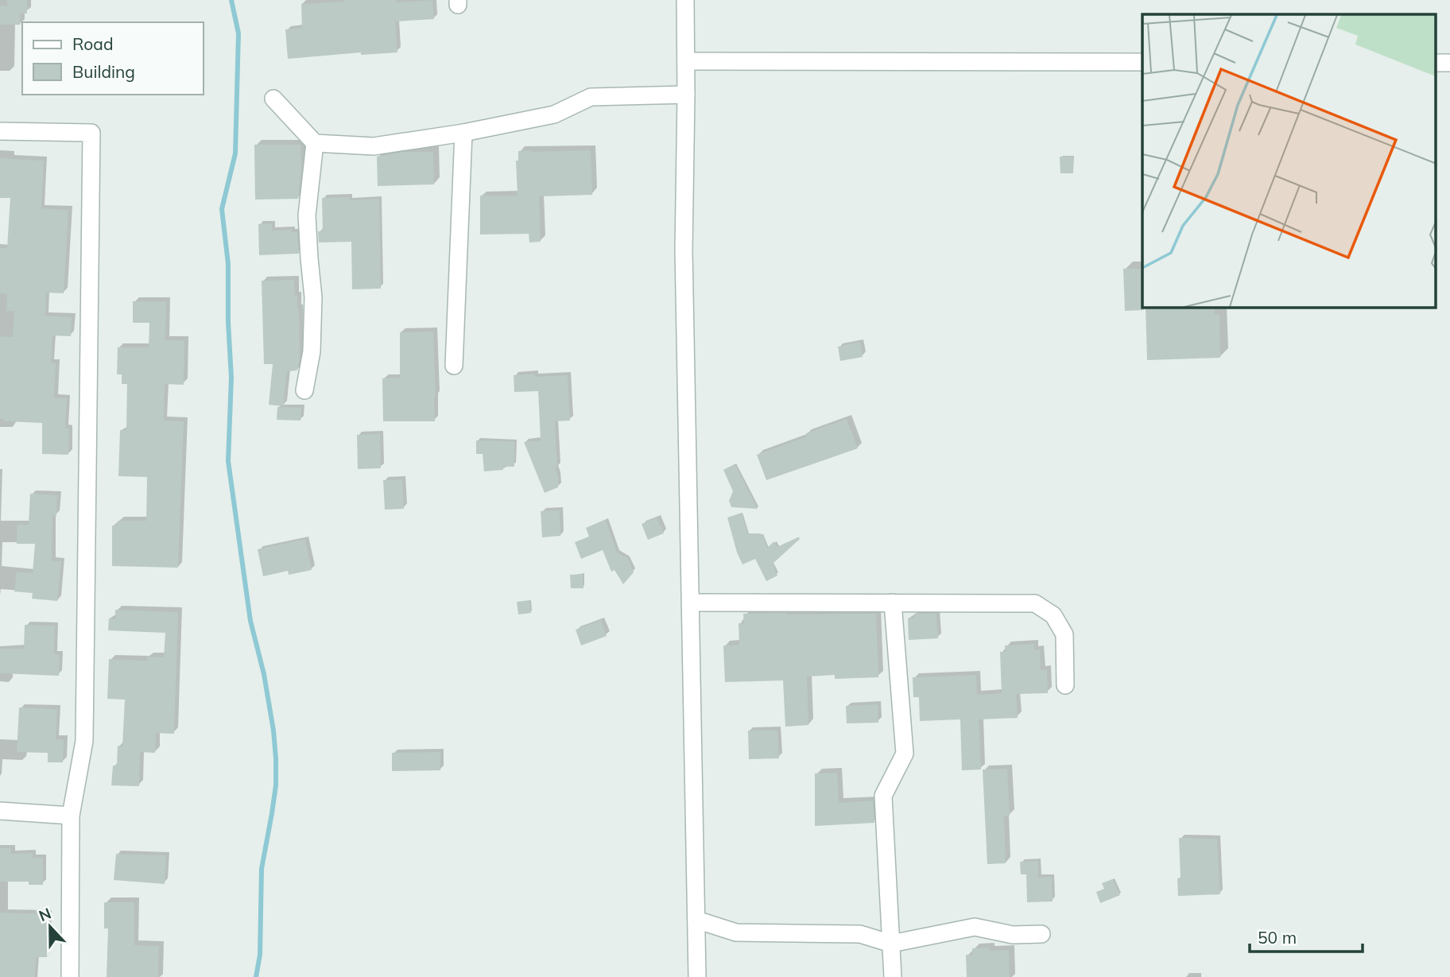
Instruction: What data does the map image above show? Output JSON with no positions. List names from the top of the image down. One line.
{"legend":["Road","Building"],"scale_bar":"50 m","north":"top"}
